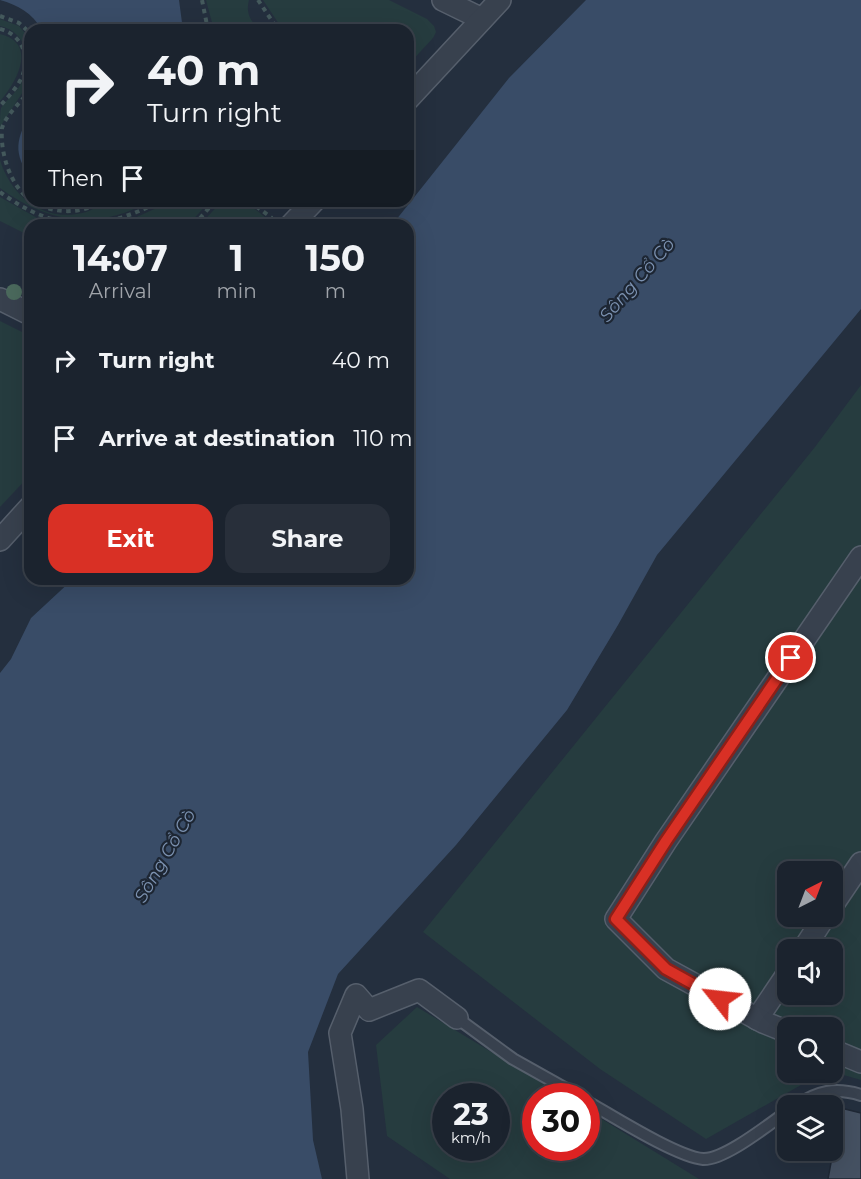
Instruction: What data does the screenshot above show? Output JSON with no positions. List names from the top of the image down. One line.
{"water":["Sông Cổ Cò"],"north":"top right","page":{"turn":["40 m","Turn right"],"then":"Then","eta":["14:07","Arrival","1","min","150","m"],"list":[{"name":"Turn right","value":"40 m"},{"name":"Arrive at destination","value":"110 m"}],"buttons":["Exit","Share"],"speed":"23 km/h","limit":"30"}}
